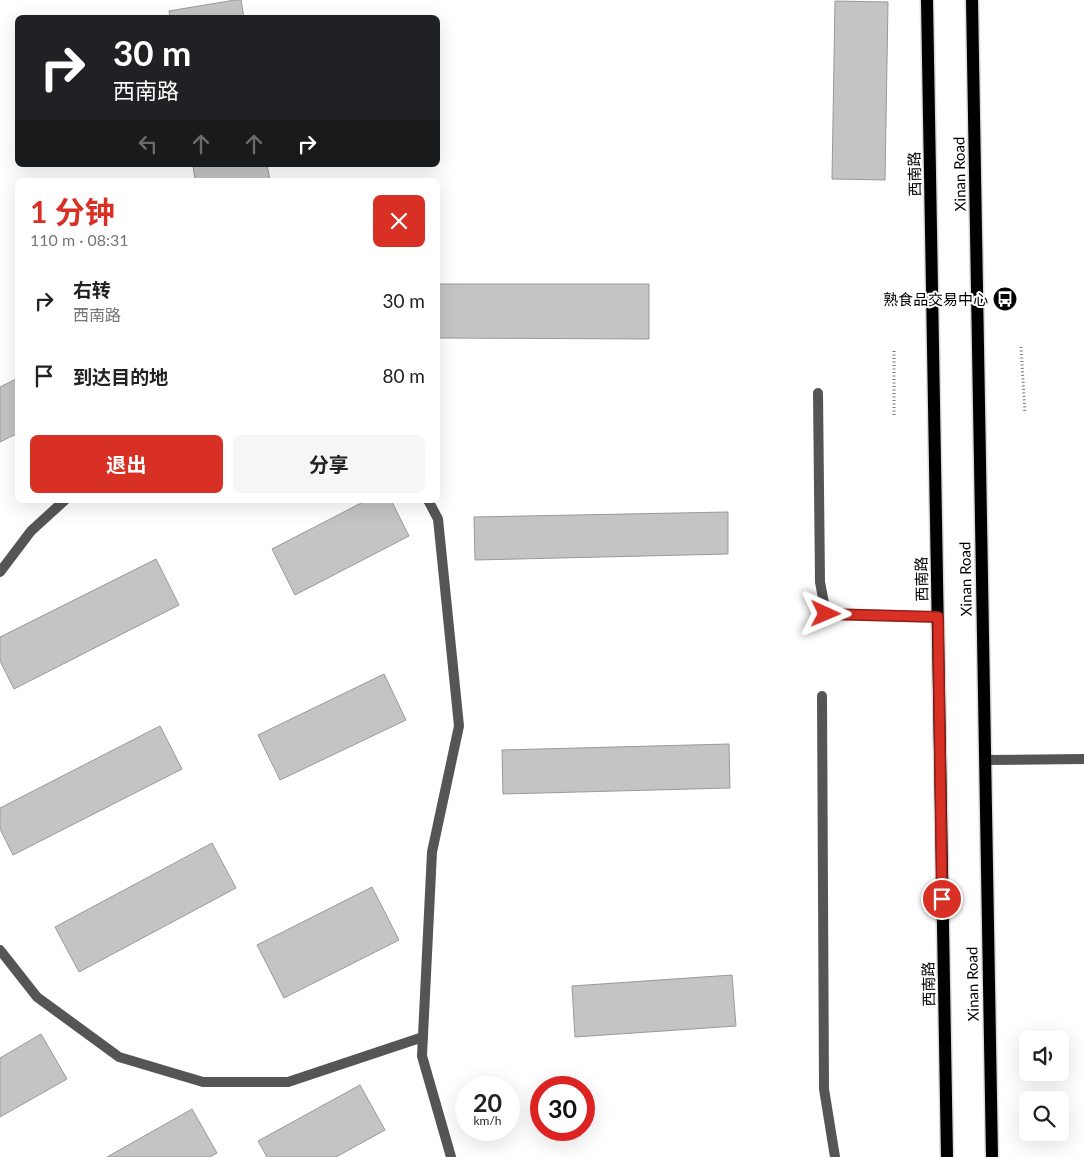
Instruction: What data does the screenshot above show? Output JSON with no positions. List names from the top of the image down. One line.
{"streets":{"main road":["西南路","Xinan Road"]},"places":{"bus stop":["熟食品交易中心"]},"page":{"turn":["30 m","西南路"],"heading":["1 分钟","110 m · 08:31"],"list":[{"name":"右转","note":"西南路","value":"30 m"},{"name":"到达目的地","value":"80 m"}],"buttons":["退出","分享"],"speed":"20 km/h","limit":"30"}}
